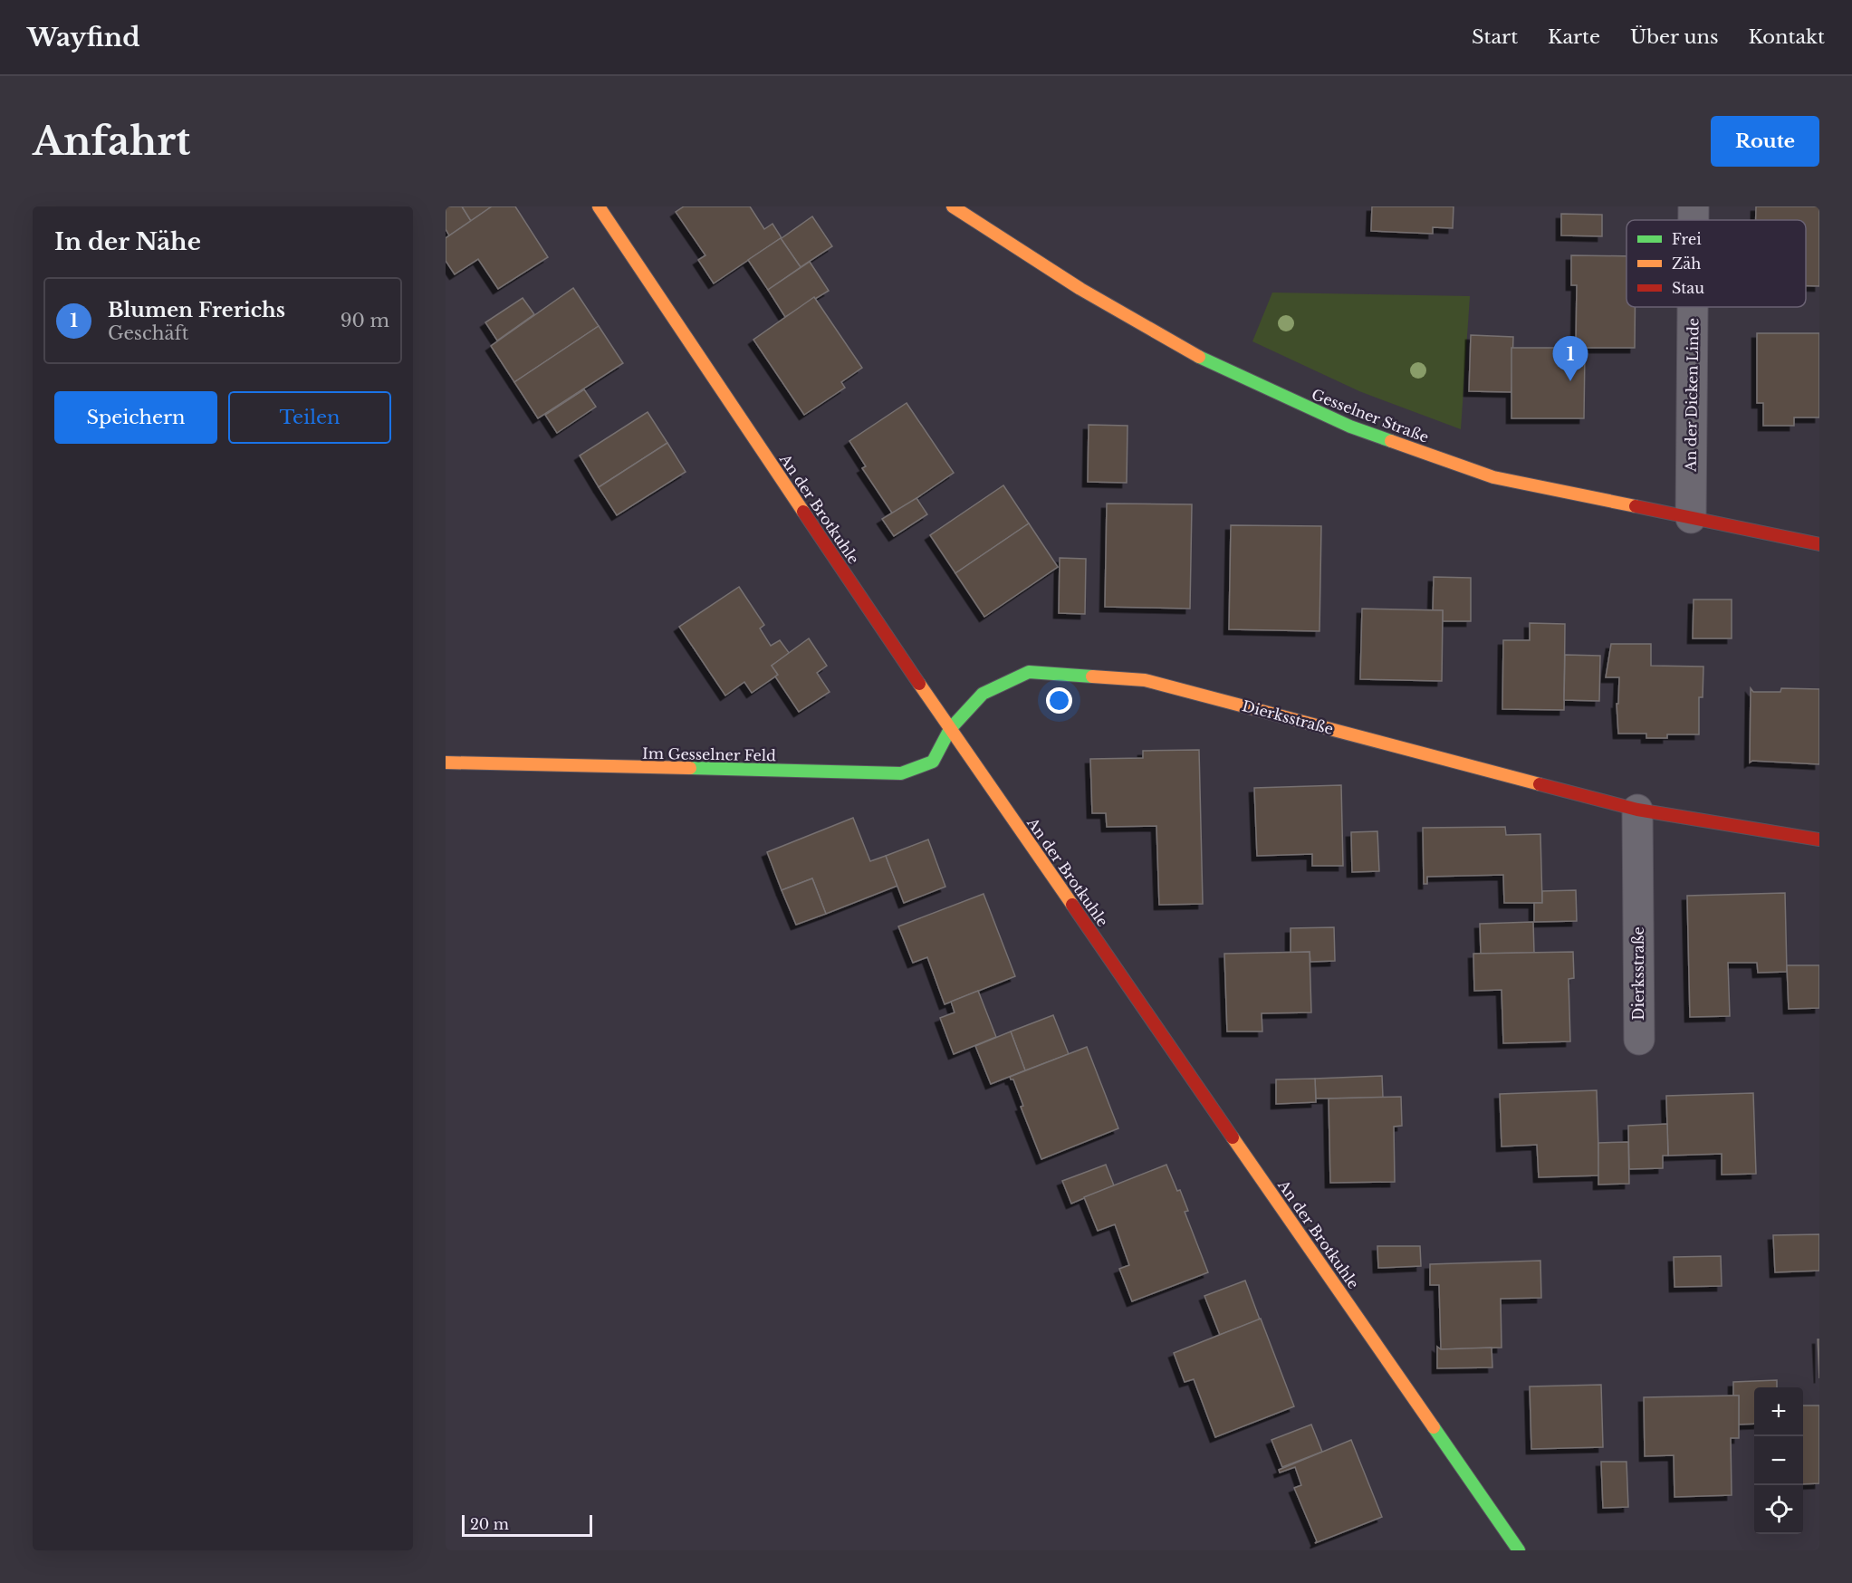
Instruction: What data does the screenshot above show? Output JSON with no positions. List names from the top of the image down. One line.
{"streets":{"street":["An der Dicken Linde","Gesselner Straße","An der Brotkuhle","Dierksstraße","Im Gesselner Feld"]},"crossings":[["An der Dicken Linde","Gesselner Straße"],["An der Brotkuhle","Dierksstraße"],["An der Brotkuhle","Im Gesselner Feld"],["Dierksstraße","Im Gesselner Feld"]],"legend":["Frei","Zäh","Stau"],"scale_bar":"20 m","page":{"header":"Wayfind","nav":["Start","Karte","Über uns","Kontakt"],"buttons":["Route",["Speichern","Teilen"]],"title":"Anfahrt","heading":"In der Nähe","list":[{"mark":"1","name":"Blumen Frerichs","note":"Geschäft","value":"90 m"}],"pins":"1","map_buttons":["+","−"],"scale":"20 m"}}
